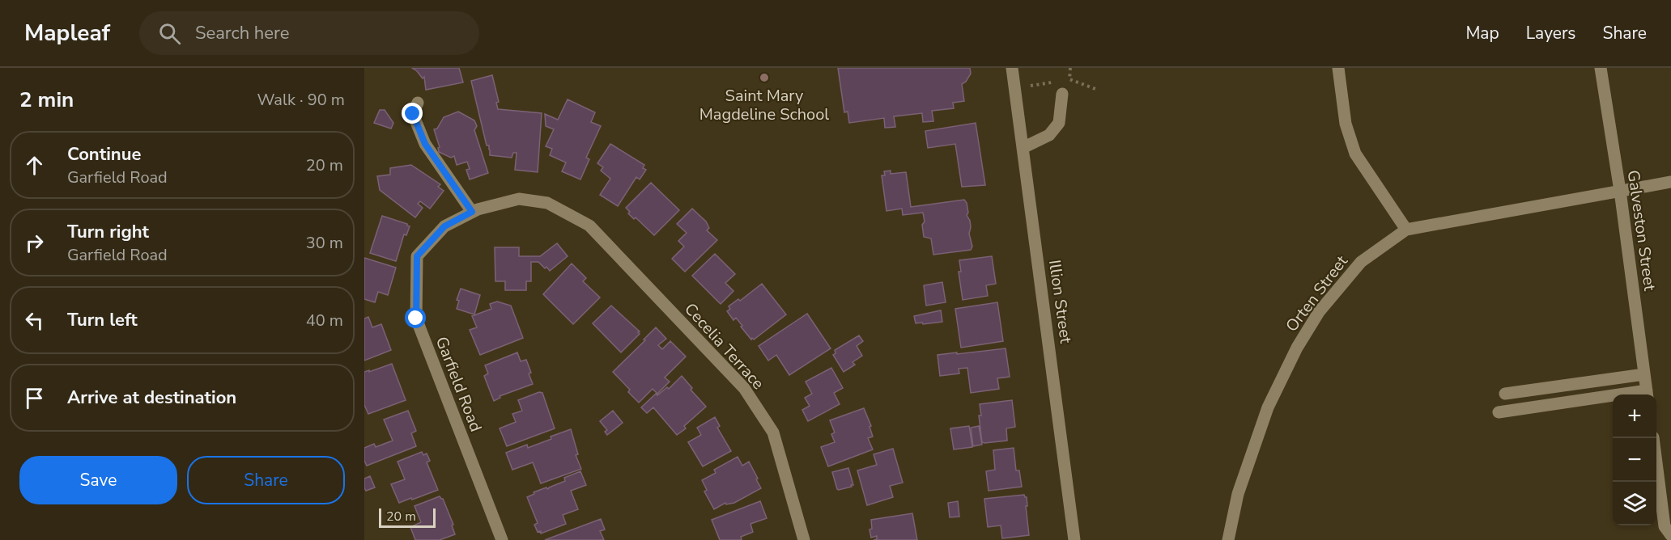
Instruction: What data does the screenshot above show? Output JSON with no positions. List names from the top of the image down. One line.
{"streets":{"street":["Galveston Street","Orten Street","Illion Street","Cecelia Terrace","Garfield Road"]},"crossings":[["Galveston Street","Orten Street"],["Cecelia Terrace","Garfield Road"]],"places":["Saint Mary Magdeline School"],"scale_bar":"20 m","page":{"header":"Mapleaf","search":"Search here","nav":["Map","Layers","Share"],"heading":["2 min","Walk · 90 m"],"list":[["Continue","Garfield Road","20 m"],["Turn right","Garfield Road","30 m"],["Turn left","40 m"],"Arrive at destination"],"map_buttons":["+","−"],"buttons":["Save","Share"],"scale":"20 m"}}
